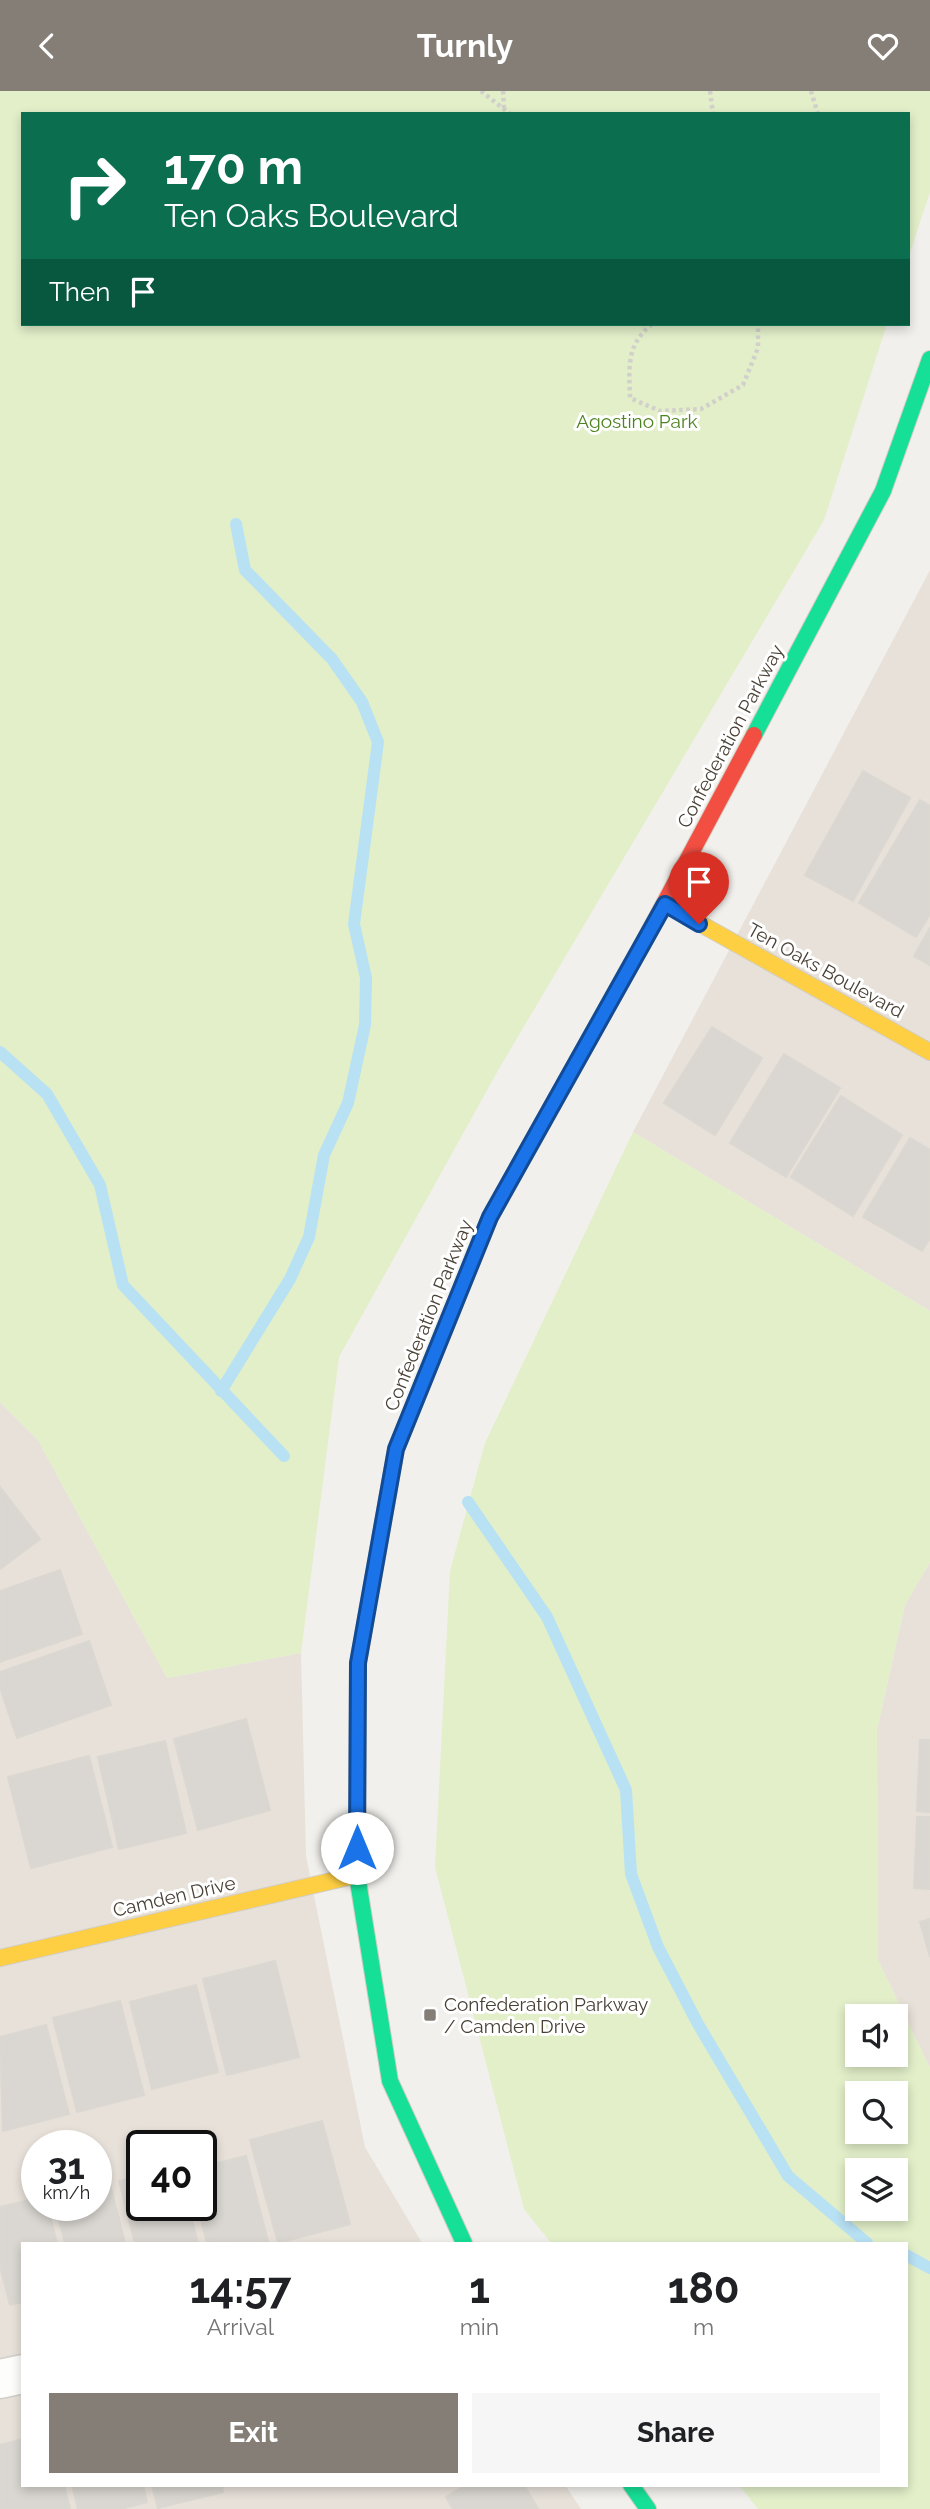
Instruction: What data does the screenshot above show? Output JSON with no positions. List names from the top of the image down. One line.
{"streets":{"street":["Confederation Parkway","Ten Oaks Boulevard","Camden Drive"]},"crossings":[["Confederation Parkway","Ten Oaks Boulevard"],["Confederation Parkway","Camden Drive"]],"parks":["Agostino Park"],"places":{"transit":["Confederation Parkway / Camden Drive"]},"page":{"header":"Turnly","turn":["170 m","Ten Oaks Boulevard"],"then":"Then","speed":"31 km/h","limit":"40","eta":["14:57","Arrival","1","min","180","m"],"buttons":["Exit","Share"]}}
